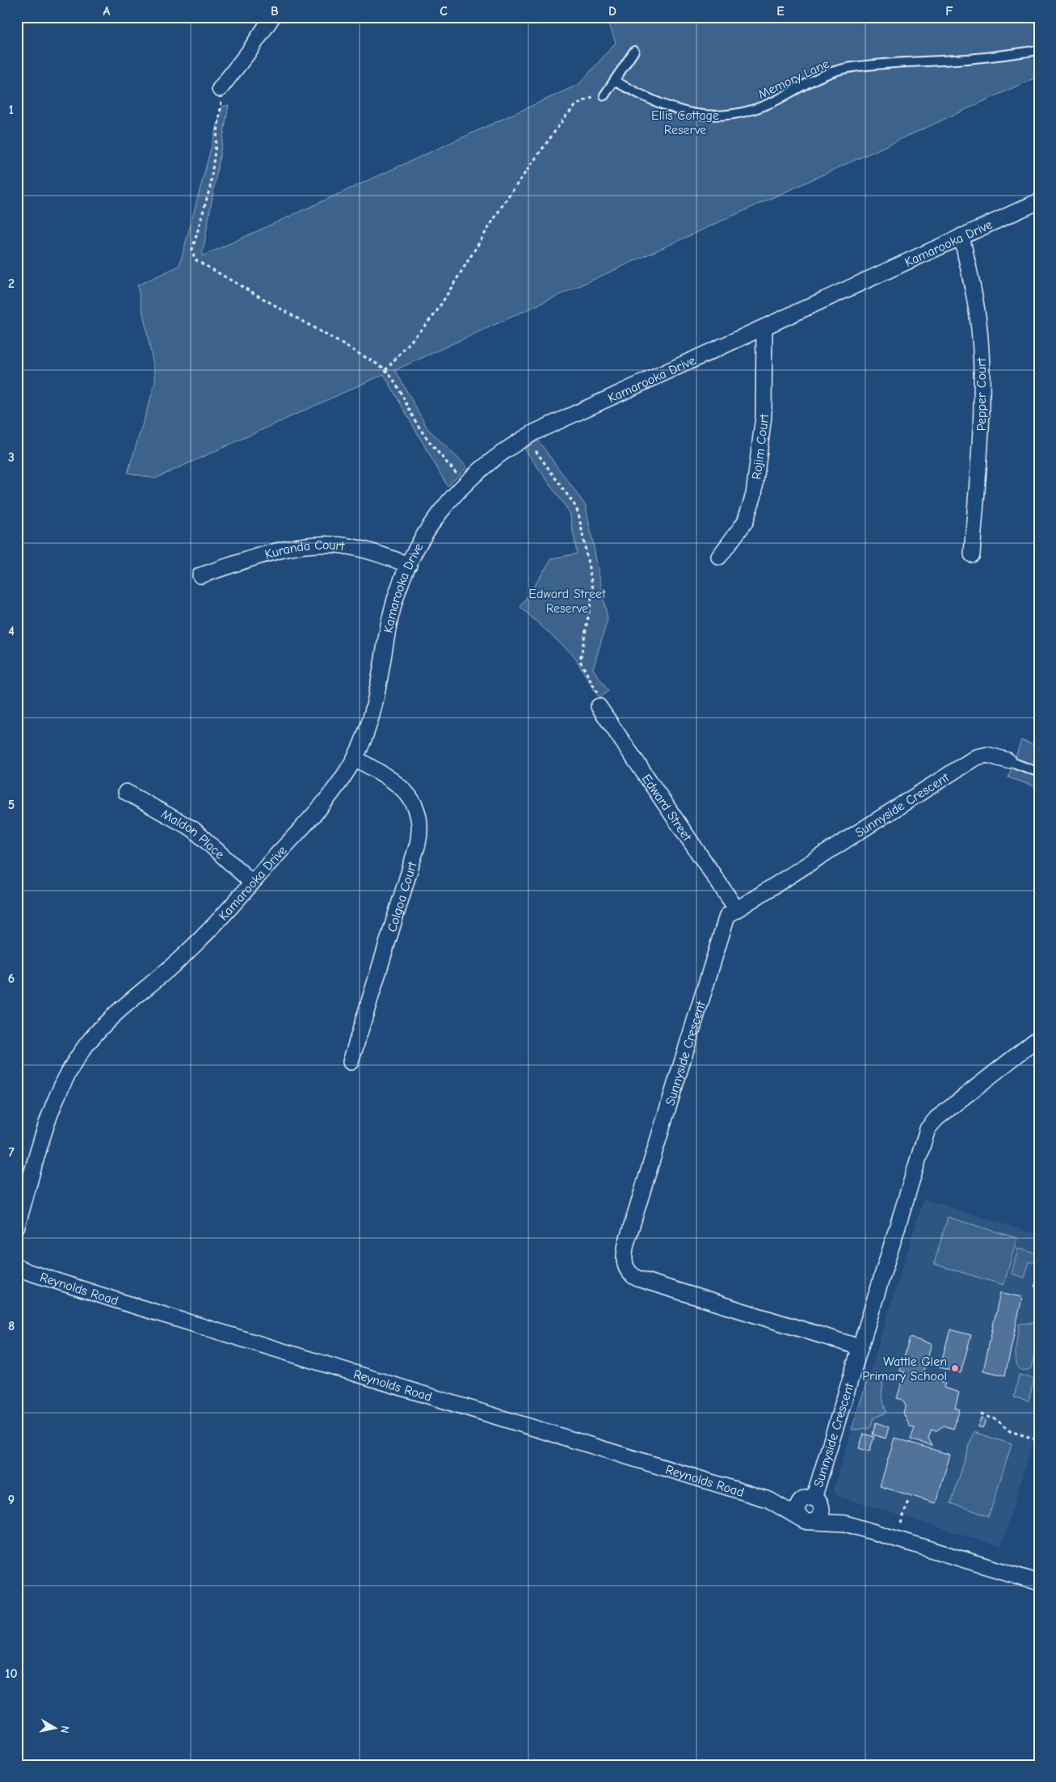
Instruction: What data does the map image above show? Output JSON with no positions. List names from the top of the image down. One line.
{"streets":{"street":["Kamarooka Drive","Pepper Court","Rojim Court","Kuranda Court","Sunnyside Crescent","Edward Street","Maldon Place","Colgoa Court","Reynolds Road"],"lane":["Memory Lane"]},"crossings":[["Kamarooka Drive","Pepper Court"],["Kamarooka Drive","Rojim Court"],["Kamarooka Drive","Kuranda Court"],["Kamarooka Drive","Maldon Place"],["Kamarooka Drive","Colgoa Court"],["Sunnyside Crescent","Edward Street"]],"parks":["Ellis Cottage Reserve","Edward Street Reserve"],"places":["Wattle Glen Primary School"],"north":"right","grid":{"columns":["A","B","C","D","E","F"],"rows":["1","2","3","4","5","6","7","8","9","10"]}}
